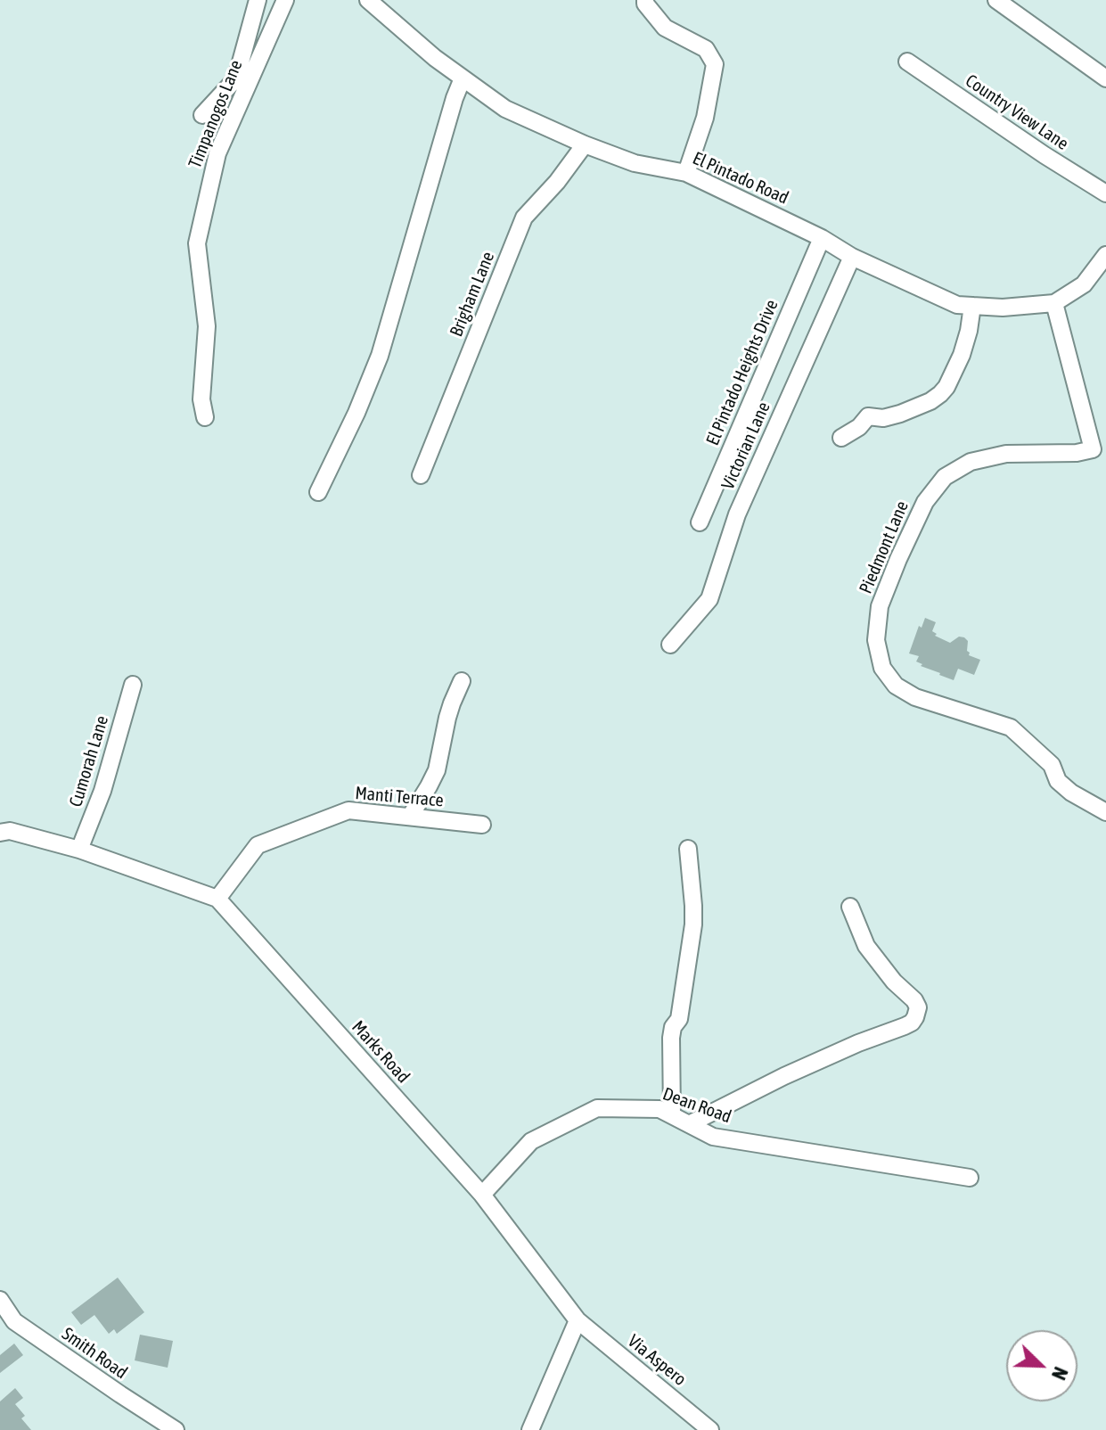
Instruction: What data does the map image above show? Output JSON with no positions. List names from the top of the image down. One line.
{"streets":{"street":["Country View Lane","Timpanogos Lane","El Pintado Road","Brigham Lane","El Pintado Heights Drive","Victorian Lane","Piedmont Lane","Cumorah Lane","Manti Terrace","Marks Road","Dean Road","Smith Road","Via Aspero"]},"crossings":[["El Pintado Road","Brigham Lane"],["El Pintado Road","El Pintado Heights Drive"],["El Pintado Road","Victorian Lane"],["El Pintado Road","Piedmont Lane"],["Cumorah Lane","Marks Road"],["Manti Terrace","Marks Road"],["Marks Road","Dean Road"],["Marks Road","Via Aspero"]],"north":"bottom right"}
